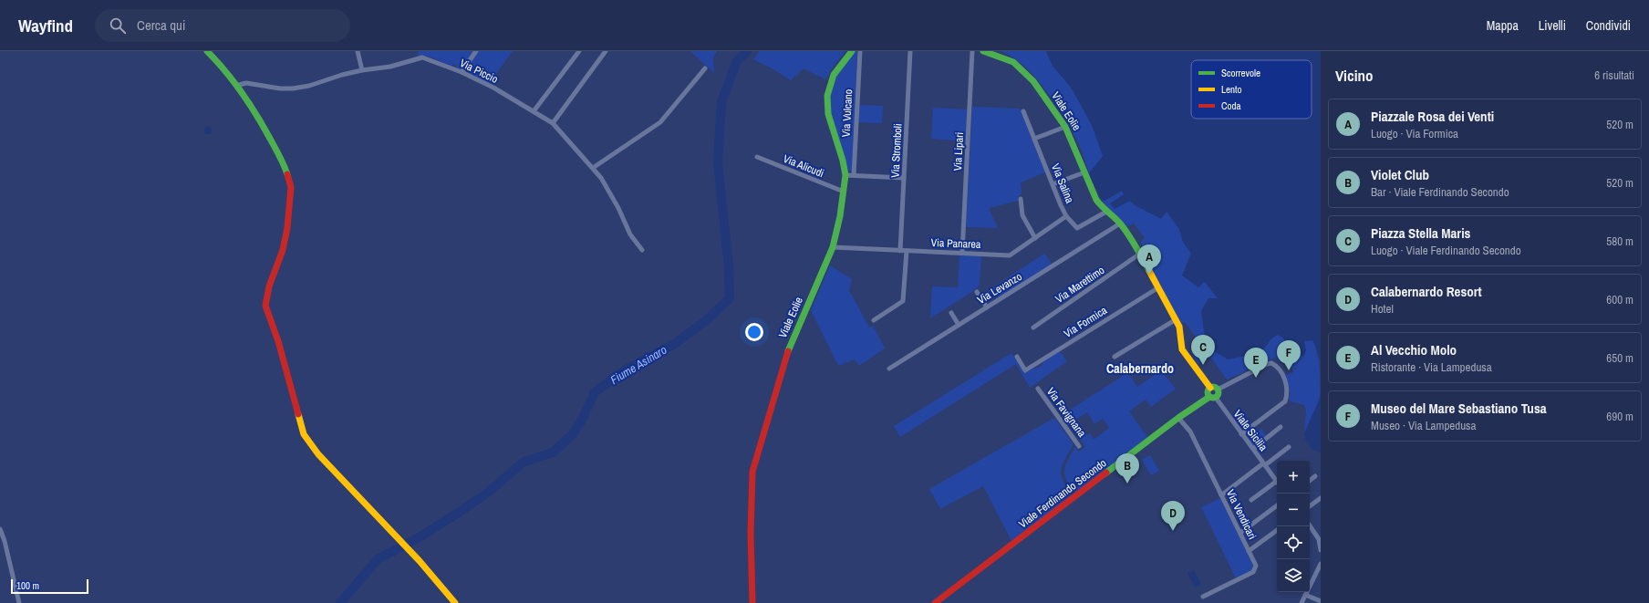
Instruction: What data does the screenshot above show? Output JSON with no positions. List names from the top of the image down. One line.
{"streets":{"street":["Via Piccio","Viale Eolie","Via Vulcano","Via Stromboli","Via Lipari","Via Alicudi","Via Salina","Via Panarea","Via Marettimo","Via Levanzo","Via Formica","Via Favignana","Viale Sicilia","Viale Ferdinando Secondo","Via Vendicari"]},"crossings":[["Viale Eolie","Via Alicudi"],["Viale Eolie","Via Salina"],["Viale Eolie","Via Panarea"],["Viale Eolie","Via Marettimo"],["Viale Eolie","Via Levanzo"],["Viale Eolie","Via Formica"],["Viale Eolie","Viale Sicilia"],["Viale Eolie","Viale Ferdinando Secondo"],["Via Stromboli","Via Panarea"],["Via Lipari","Via Panarea"],["Via Salina","Via Panarea"],["Viale Sicilia","Viale Ferdinando Secondo"],["Viale Ferdinando Secondo","Via Vendicari"]],"districts":["Calabernardo"],"water":["Fiume Asinaro"],"legend":["Scorrevole","Lento","Coda"],"scale_bar":"100 m","page":{"header":"Wayfind","search":"Cerca qui","nav":["Mappa","Livelli","Condividi"],"heading":["Vicino","6 risultati"],"list":[{"mark":"A","name":"Piazzale Rosa dei Venti","note":"Luogo · Via Formica","value":"520 m"},{"mark":"B","name":"Violet Club","note":"Bar · Viale Ferdinando Secondo","value":"520 m"},{"mark":"C","name":"Piazza Stella Maris","note":"Luogo · Viale Ferdinando Secondo","value":"580 m"},{"mark":"D","name":"Calabernardo Resort","note":"Hotel","value":"600 m"},{"mark":"E","name":"Al Vecchio Molo","note":"Ristorante · Via Lampedusa","value":"650 m"},{"mark":"F","name":"Museo del Mare Sebastiano Tusa","note":"Museo · Via Lampedusa","value":"690 m"}],"pins":["A","C","F","E","B","D"],"map_buttons":["+","−"],"scale":"100 m"}}
